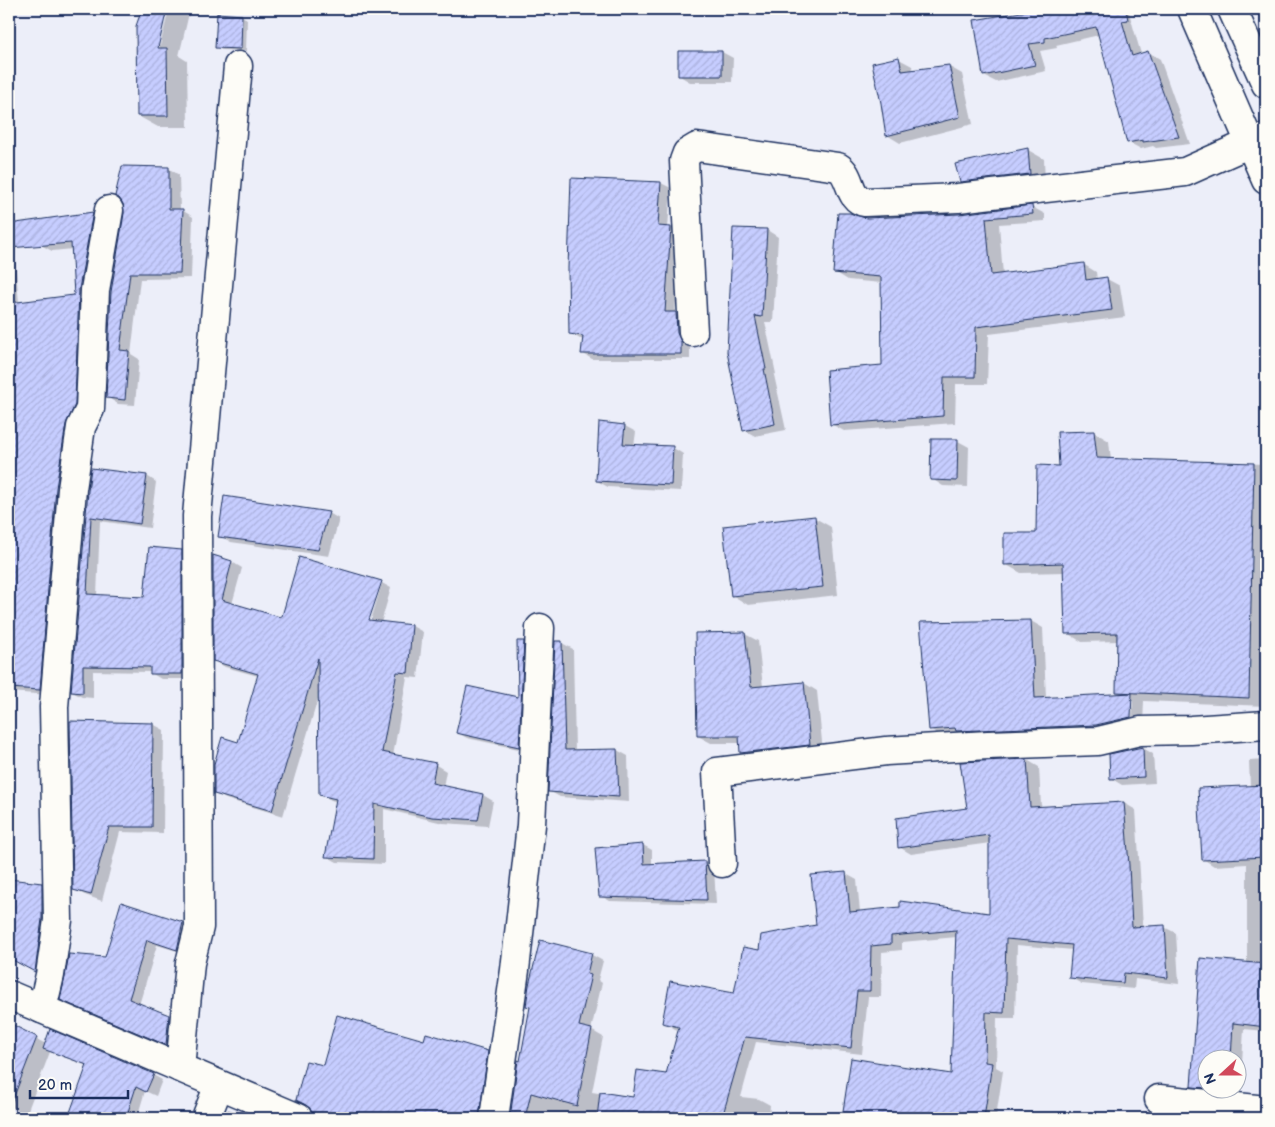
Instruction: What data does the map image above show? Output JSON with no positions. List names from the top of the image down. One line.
{"scale_bar":"20 m","north":"left"}
